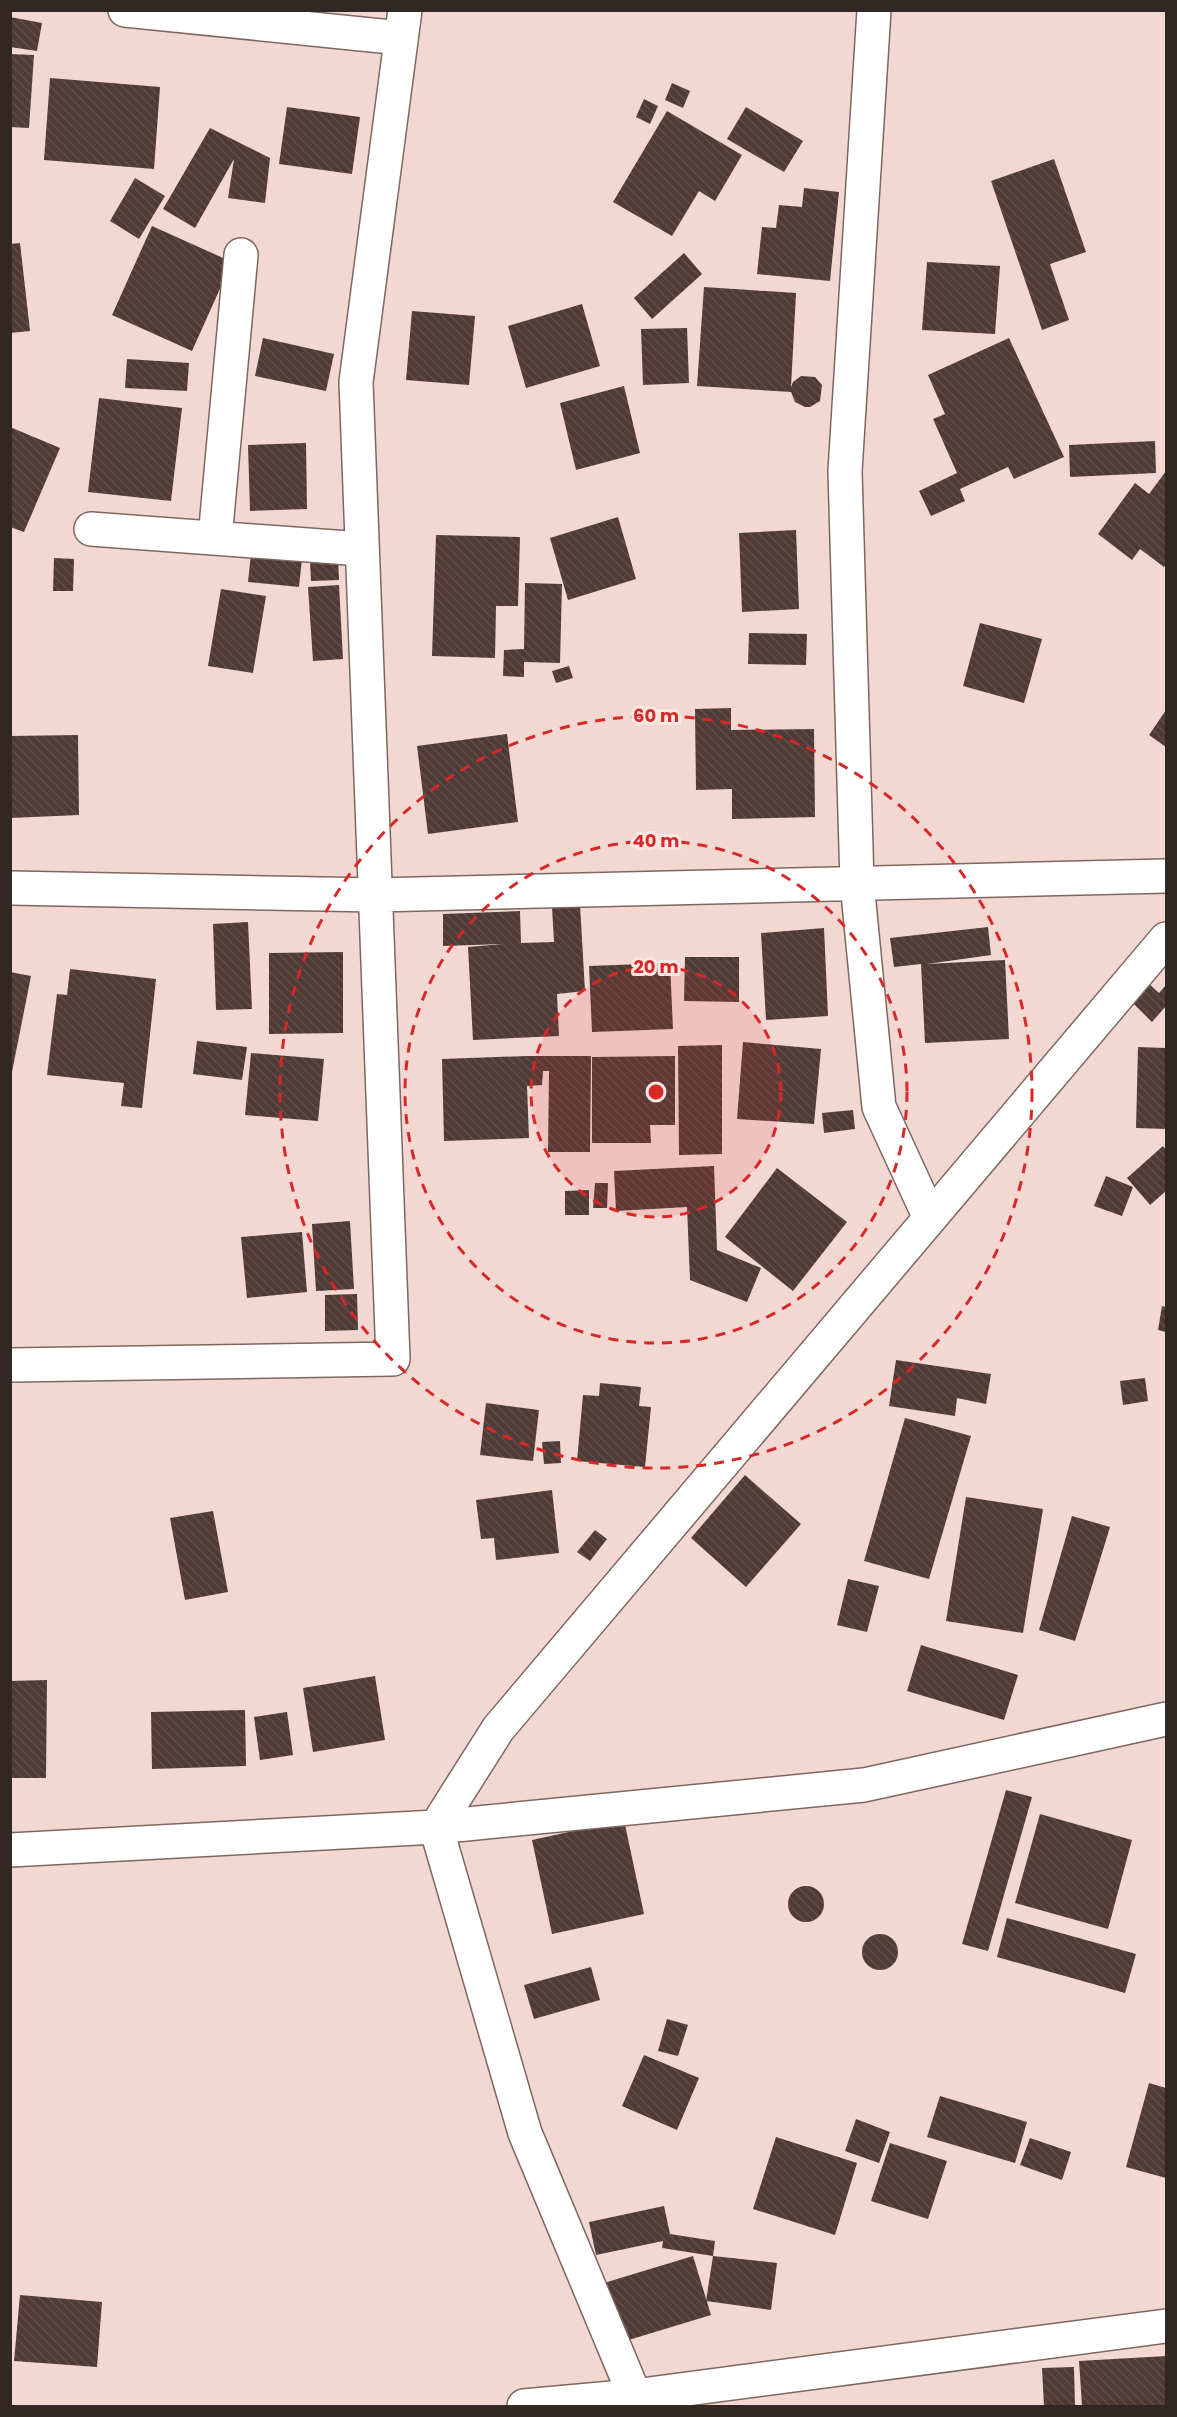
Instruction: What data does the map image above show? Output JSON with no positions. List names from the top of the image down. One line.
{"rings":["60 m","40 m","20 m"]}
